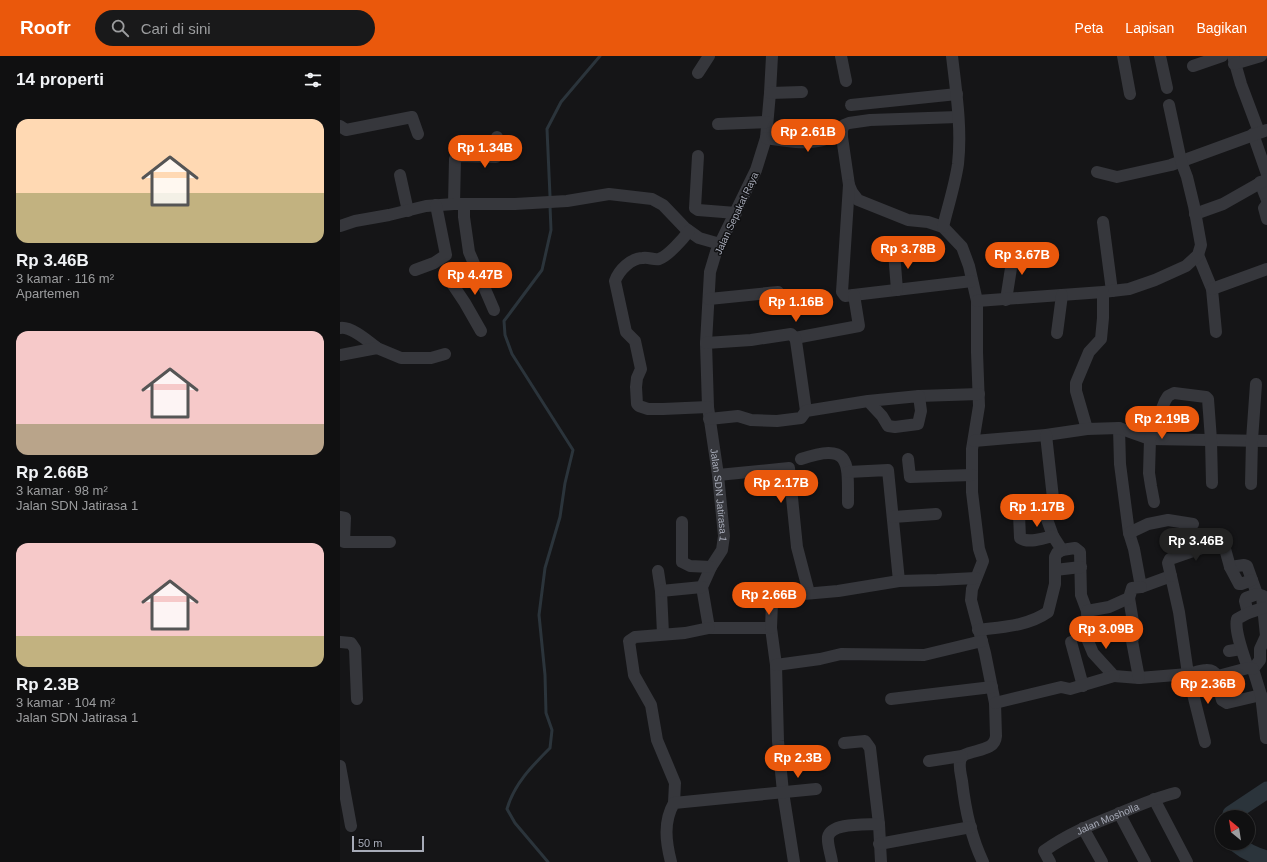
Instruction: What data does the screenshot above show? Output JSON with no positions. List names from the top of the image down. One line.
{"streets":{"street":["Jalan Sepakat Raya","Jalan SDN Jatirasa 1","Jalan Mosholla"]},"crossings":[["Jalan Sepakat Raya","Jalan SDN Jatirasa 1"]],"scale_bar":"50 m","north":"top left","page":{"header":"Roofr","search":"Cari di sini","nav":["Peta","Lapisan","Bagikan"],"heading":"14 properti","list":[{"name":"Rp 3.46B","note":"3 kamar · 116 m² · Apartemen"},{"name":"Rp 2.66B","note":"3 kamar · 98 m² · Jalan SDN Jatirasa 1"},{"name":"Rp 2.3B","note":"3 kamar · 104 m² · Jalan SDN Jatirasa 1"}],"price":["Rp 2.61B","Rp 1.34B","Rp 3.78B","Rp 3.67B","Rp 4.47B","Rp 1.16B","Rp 2.19B","Rp 2.17B","Rp 1.17B","Rp 3.46B","Rp 2.66B","Rp 3.09B","Rp 2.36B","Rp 2.3B"],"scale":"50 m"}}
